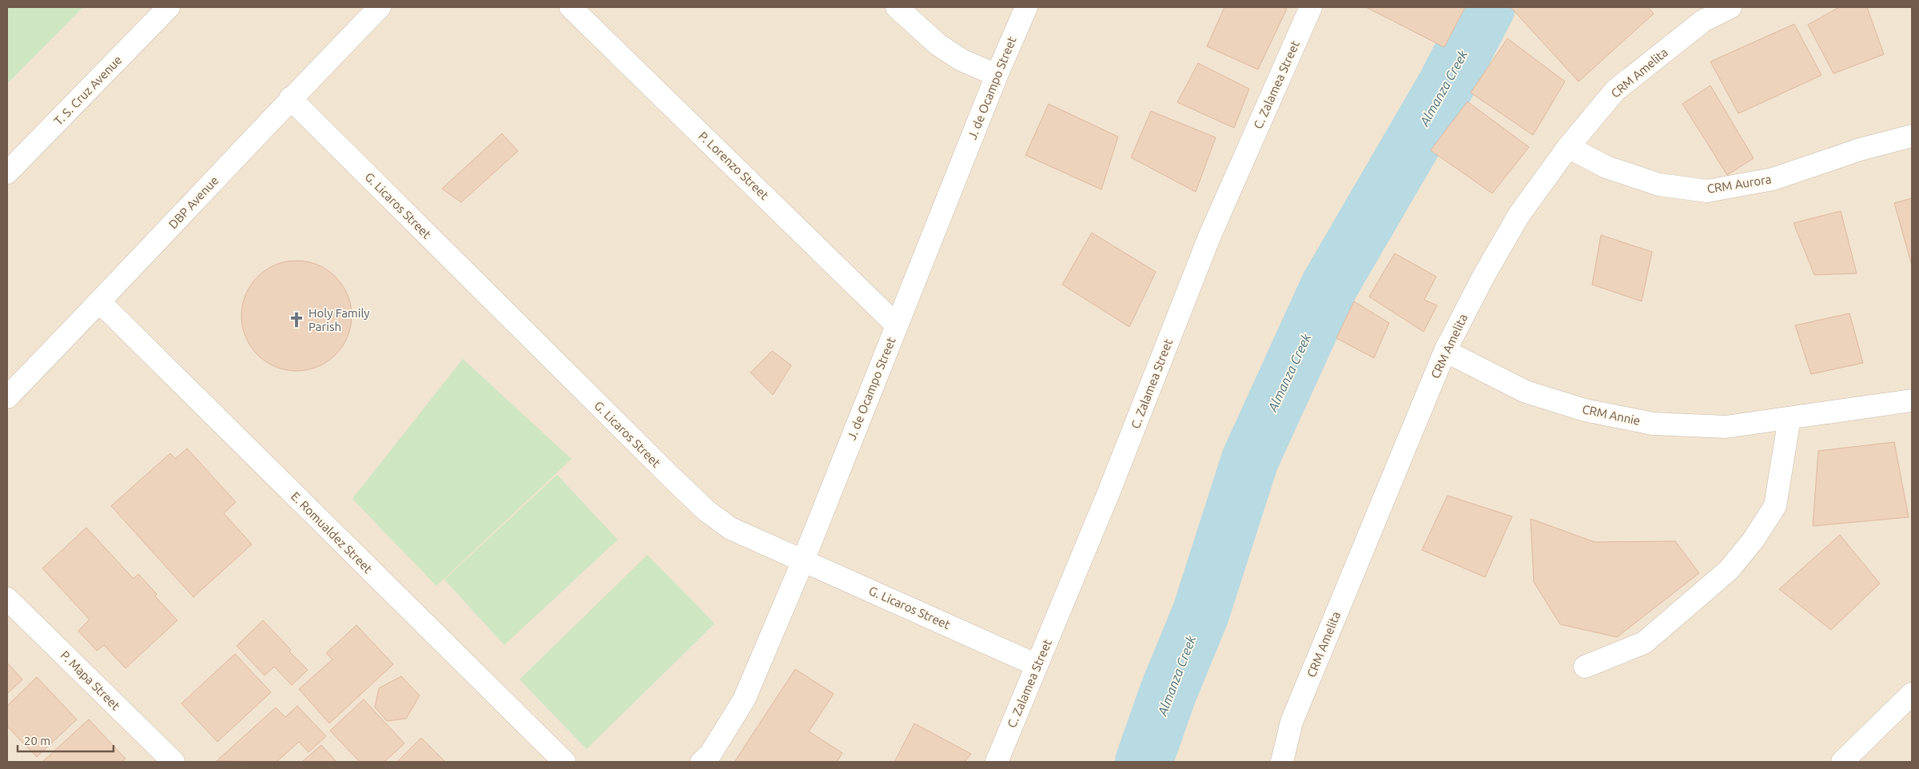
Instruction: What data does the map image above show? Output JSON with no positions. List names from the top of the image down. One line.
{"streets":{"street":["CRM Amelita","C. Zalamea Street","J. de Ocampo Street","T. S. Cruz Avenue","P. Lorenzo Street","CRM Aurora","DBP Avenue","G. Licaros Street","CRM Annie","E. Romualdez Street","P. Mapa Street"]},"crossings":[["CRM Amelita","CRM Aurora"],["CRM Amelita","CRM Annie"],["C. Zalamea Street","G. Licaros Street"],["J. de Ocampo Street","P. Lorenzo Street"],["J. de Ocampo Street","G. Licaros Street"],["DBP Avenue","G. Licaros Street"],["DBP Avenue","E. Romualdez Street"]],"water":["Almanza Creek"],"places":{"church":["Holy Family Parish"]},"scale_bar":"20 m"}
